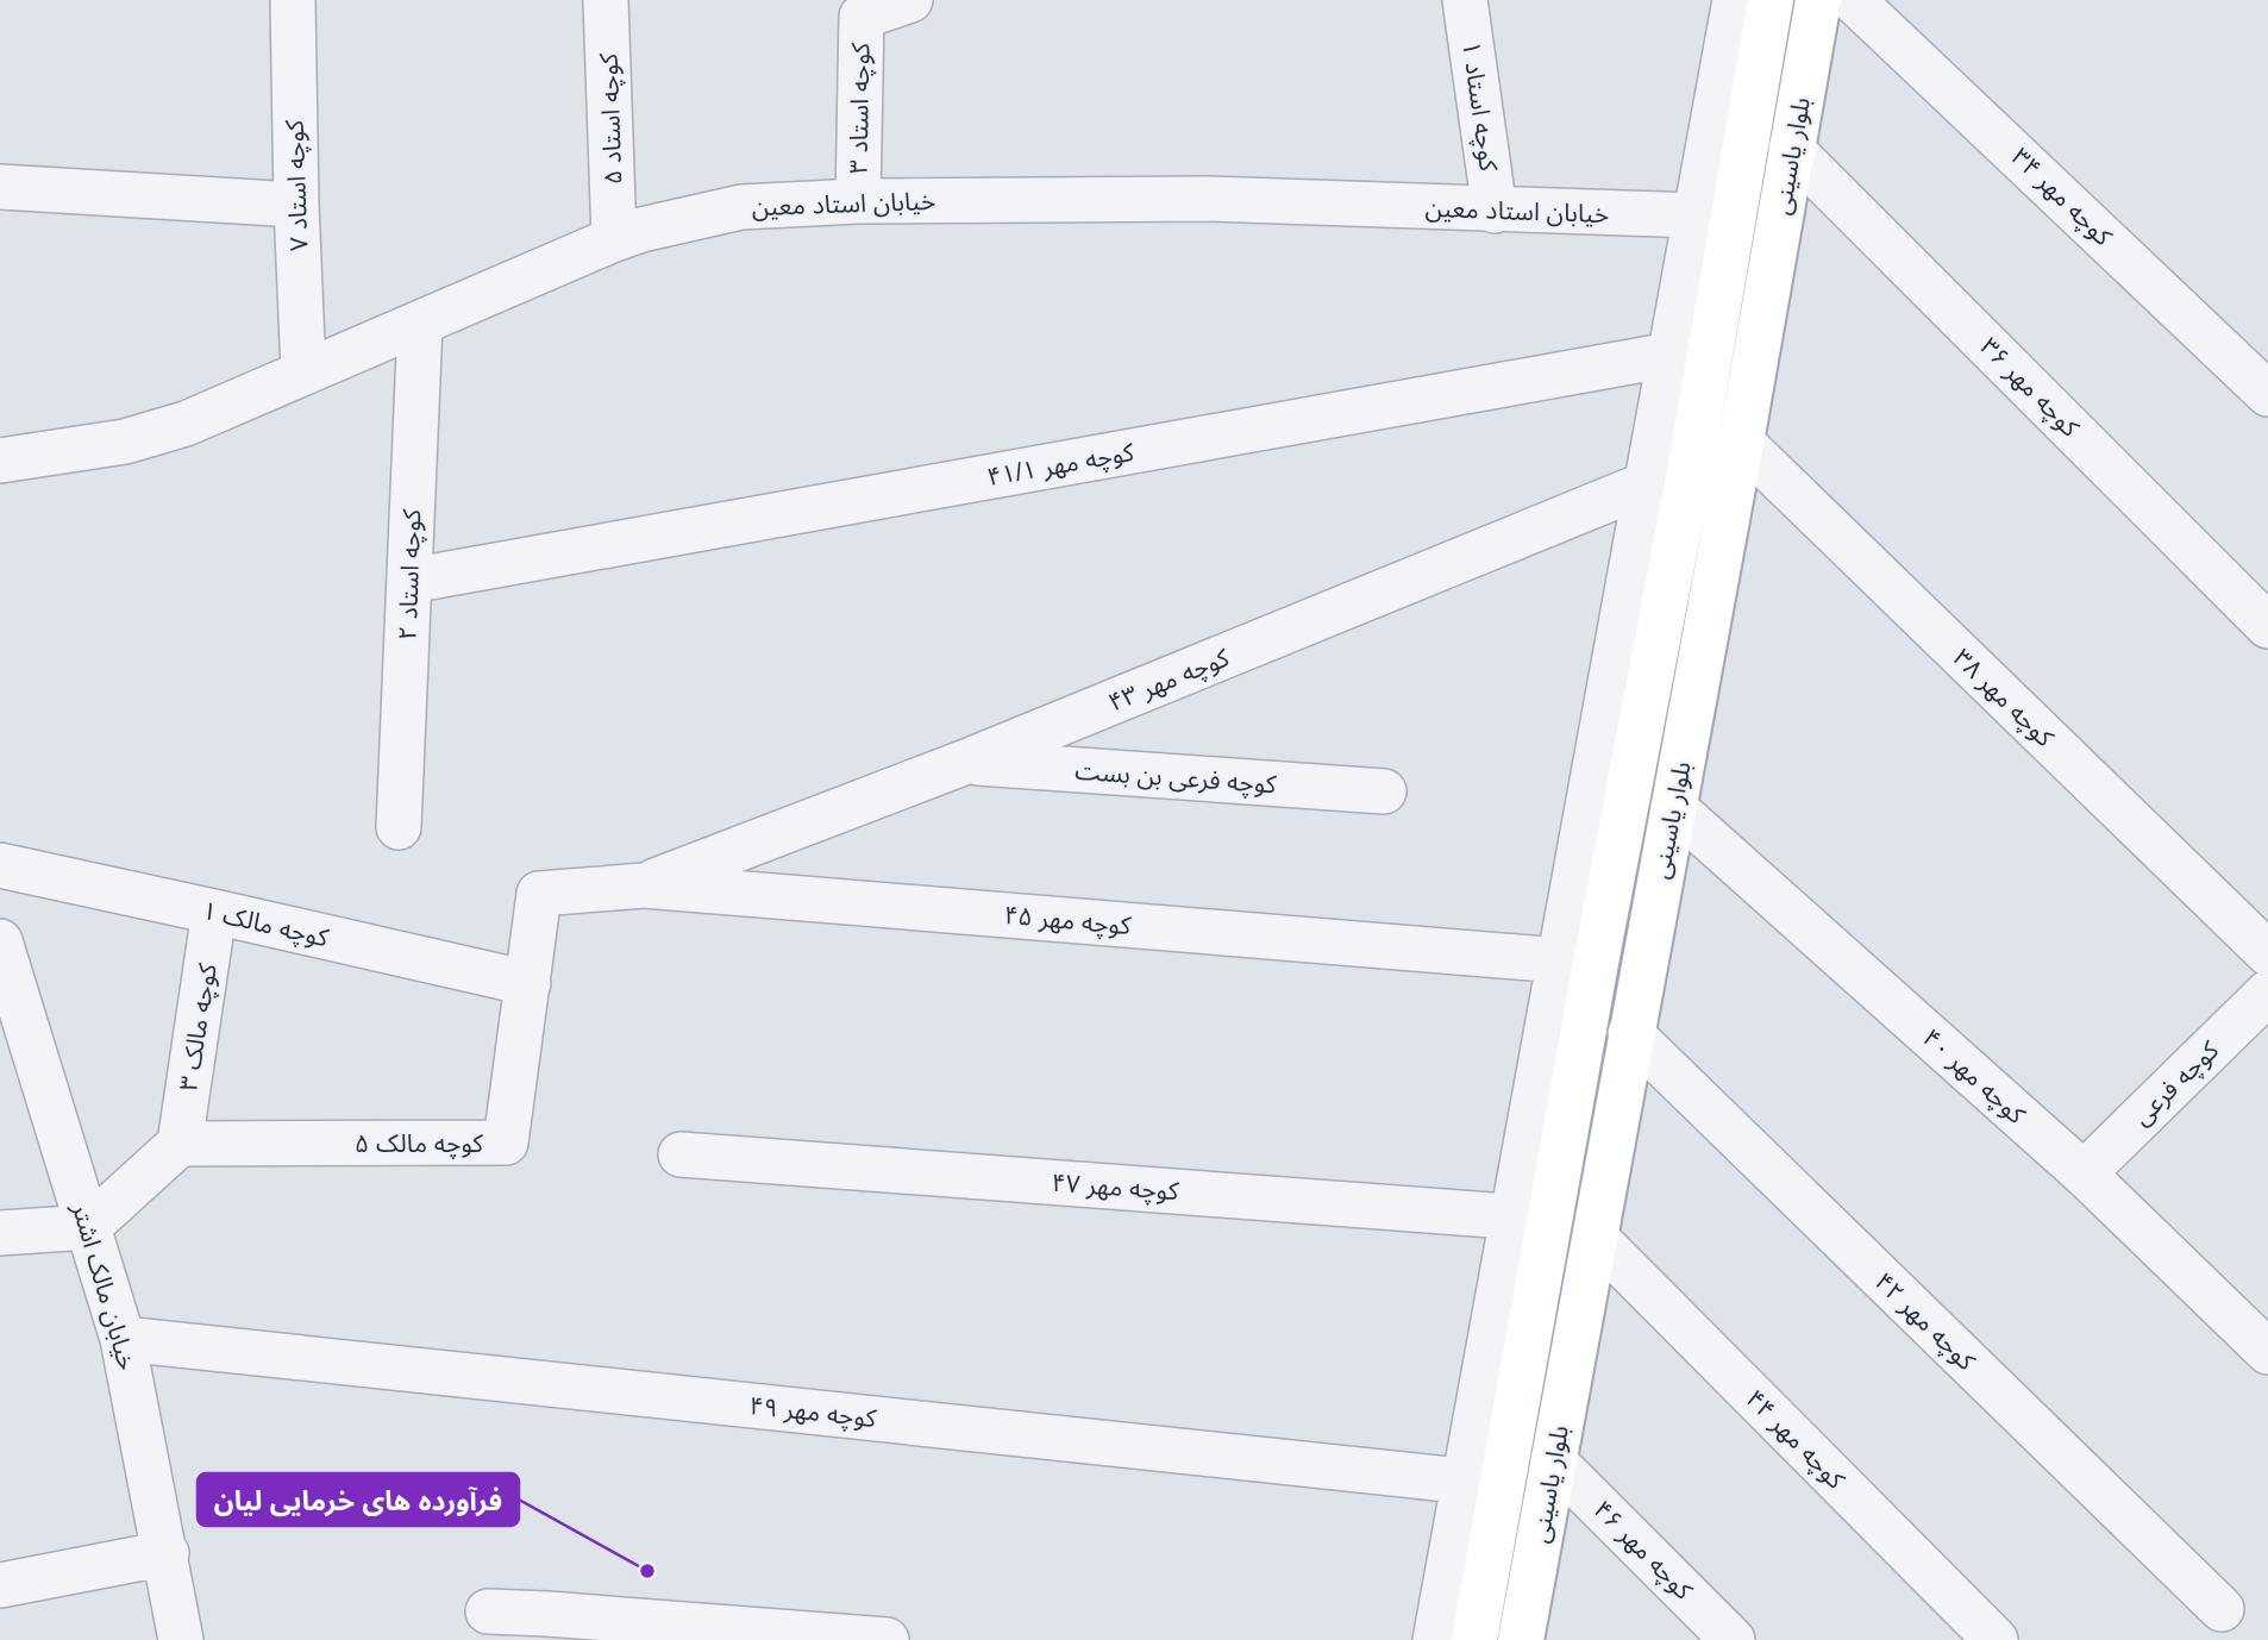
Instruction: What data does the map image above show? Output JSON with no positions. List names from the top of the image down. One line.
{"streets":{"main road":["بلوار یاسینی"],"street":["کوچه استاد ۱","کوچه استاد ۳","کوچه استاد ۵","کوچه استاد ۷","کوچه مهر ۳۴","خیابان استاد معین","کوچه مهر ۳۶","کوچه مهر ۴۱/۱","کوچه استاد ۲","کوچه مهر ۴۳","کوچه مهر ۳۸","کوچه فرعی بن بست","کوچه مهر ۴۵","کوچه مالک ۱","کوچه مالک ۳","کوچه مهر ۴۰","کوچه فرعی","کوچه مالک ۵","کوچه مهر ۴۷","خیابان مالک اشتر","کوچه مهر ۴۲","کوچه مهر ۴۹","کوچه مهر ۴۴","کوچه مهر ۴۶"]},"crossings":[["کوچه استاد ۱","خیابان استاد معین"],["کوچه استاد ۳","خیابان استاد معین"],["کوچه استاد ۵","خیابان استاد معین"],["بلوار یاسینی","خیابان استاد معین"],["بلوار یاسینی","کوچه مهر ۳۶"],["بلوار یاسینی","کوچه مهر ۴۱/۱"],["بلوار یاسینی","کوچه مهر ۴۳"],["بلوار یاسینی","کوچه مهر ۳۸"],["بلوار یاسینی","کوچه مهر ۴۵"],["بلوار یاسینی","کوچه مهر ۴۰"],["بلوار یاسینی","کوچه مهر ۴۷"],["بلوار یاسینی","کوچه مهر ۴۲"],["بلوار یاسینی","کوچه مهر ۴۹"],["بلوار یاسینی","کوچه مهر ۴۴"],["بلوار یاسینی","کوچه مهر ۴۶"],["کوچه استاد ۷","خیابان استاد معین"],["خیابان استاد معین","کوچه استاد ۲"],["کوچه مهر ۴۱/۱","کوچه استاد ۲"],["کوچه مهر ۴۳","کوچه فرعی بن بست"],["کوچه مهر ۴۳","کوچه مهر ۴۵"],["کوچه مهر ۴۵","کوچه مالک ۵"],["کوچه مالک ۱","کوچه مالک ۳"],["کوچه مالک ۱","کوچه مالک ۵"],["کوچه مالک ۳","کوچه مالک ۵"],["کوچه مهر ۴۰","کوچه فرعی"],["خیابان مالک اشتر","کوچه مهر ۴۹"]],"places":["فرآورده های خرمایی لیان"]}
